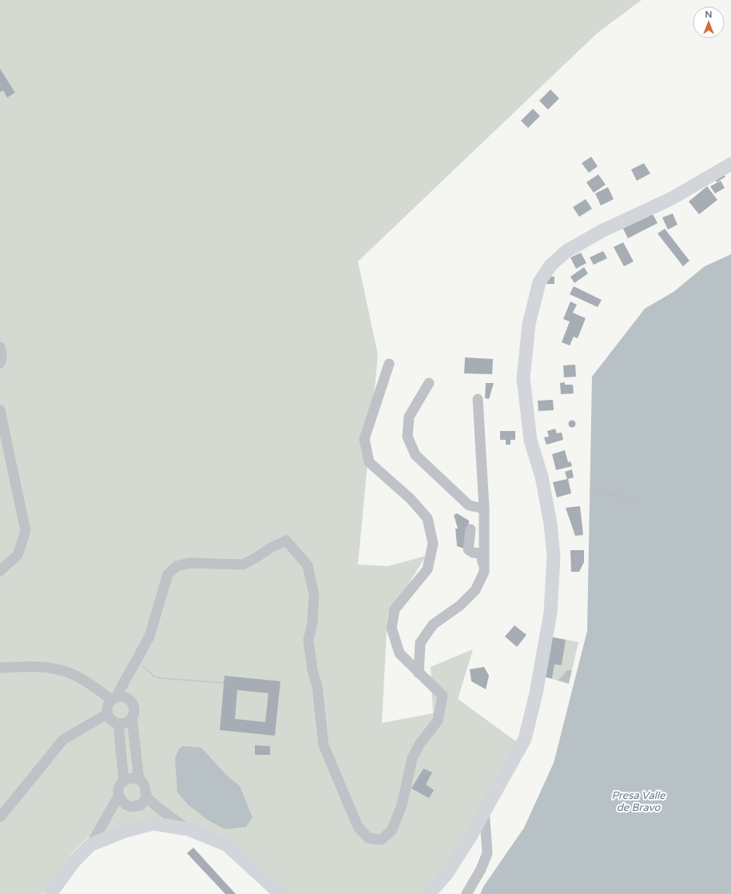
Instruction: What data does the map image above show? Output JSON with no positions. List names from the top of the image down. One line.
{"water":["Presa Valle de Bravo"],"north":"top"}
